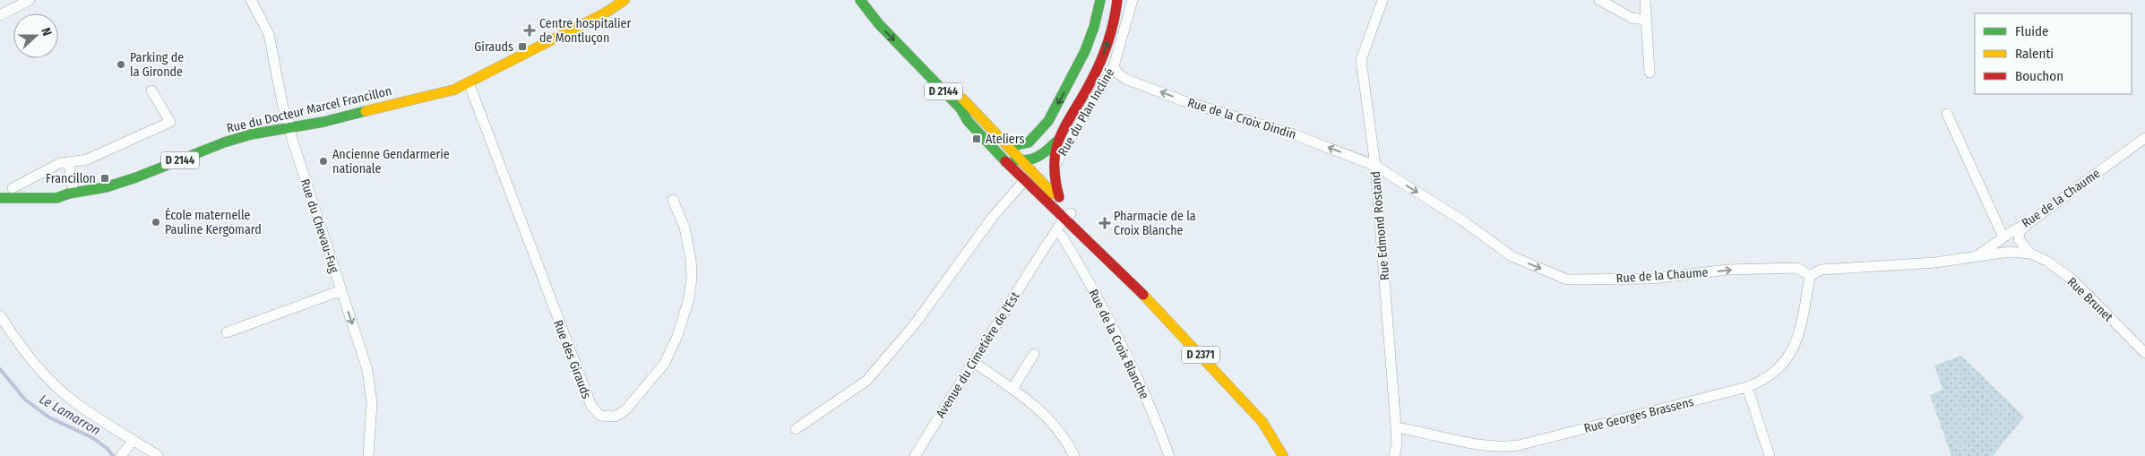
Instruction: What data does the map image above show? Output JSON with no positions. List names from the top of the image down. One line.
{"streets":{"main road":["D 2144","Rue du Docteur Marcel Francillon","D 2371"],"street":["Rue du Plan Incliné","Rue de la Croix Dindin","Rue de la Chaume","Rue du Chevau-Fug","Rue Edmond Rostand","Rue Brunet","Rue de la Croix Blanche","Avenue du Cimetière de l'Est","Rue des Girauds","Rue Georges Brassens"]},"crossings":[["D 2144","Rue du Docteur Marcel Francillon"],["D 2144","D 2371"],["D 2144","Rue des Girauds"],["Rue du Docteur Marcel Francillon","Rue du Chevau-Fug"],["Rue du Docteur Marcel Francillon","Rue des Girauds"],["Rue du Plan Incliné","Rue de la Croix Dindin"],["Rue de la Croix Dindin","Rue de la Chaume"],["Rue de la Croix Dindin","Rue Edmond Rostand"],["Rue de la Chaume","Rue Edmond Rostand"],["Rue de la Chaume","Rue Brunet"],["Rue de la Chaume","Rue Georges Brassens"],["Rue Edmond Rostand","Rue Georges Brassens"],["Avenue du Cimetière de l'Est","D 2371"]],"one_way":["Rue de la Croix Dindin","Rue de la Chaume","Rue du Chevau-Fug"],"water":["Le Lamarron"],"places":{"health":["Centre hospitalier de Montluçon","Pharmacie de la Croix Blanche"],"transit":["Girauds","Ateliers","Francillon"],"other":["Parking de la Gironde","Ancienne Gendarmerie nationale","École maternelle Pauline Kergomard"]},"legend":["Fluide","Ralenti","Bouchon"],"north":"right"}
